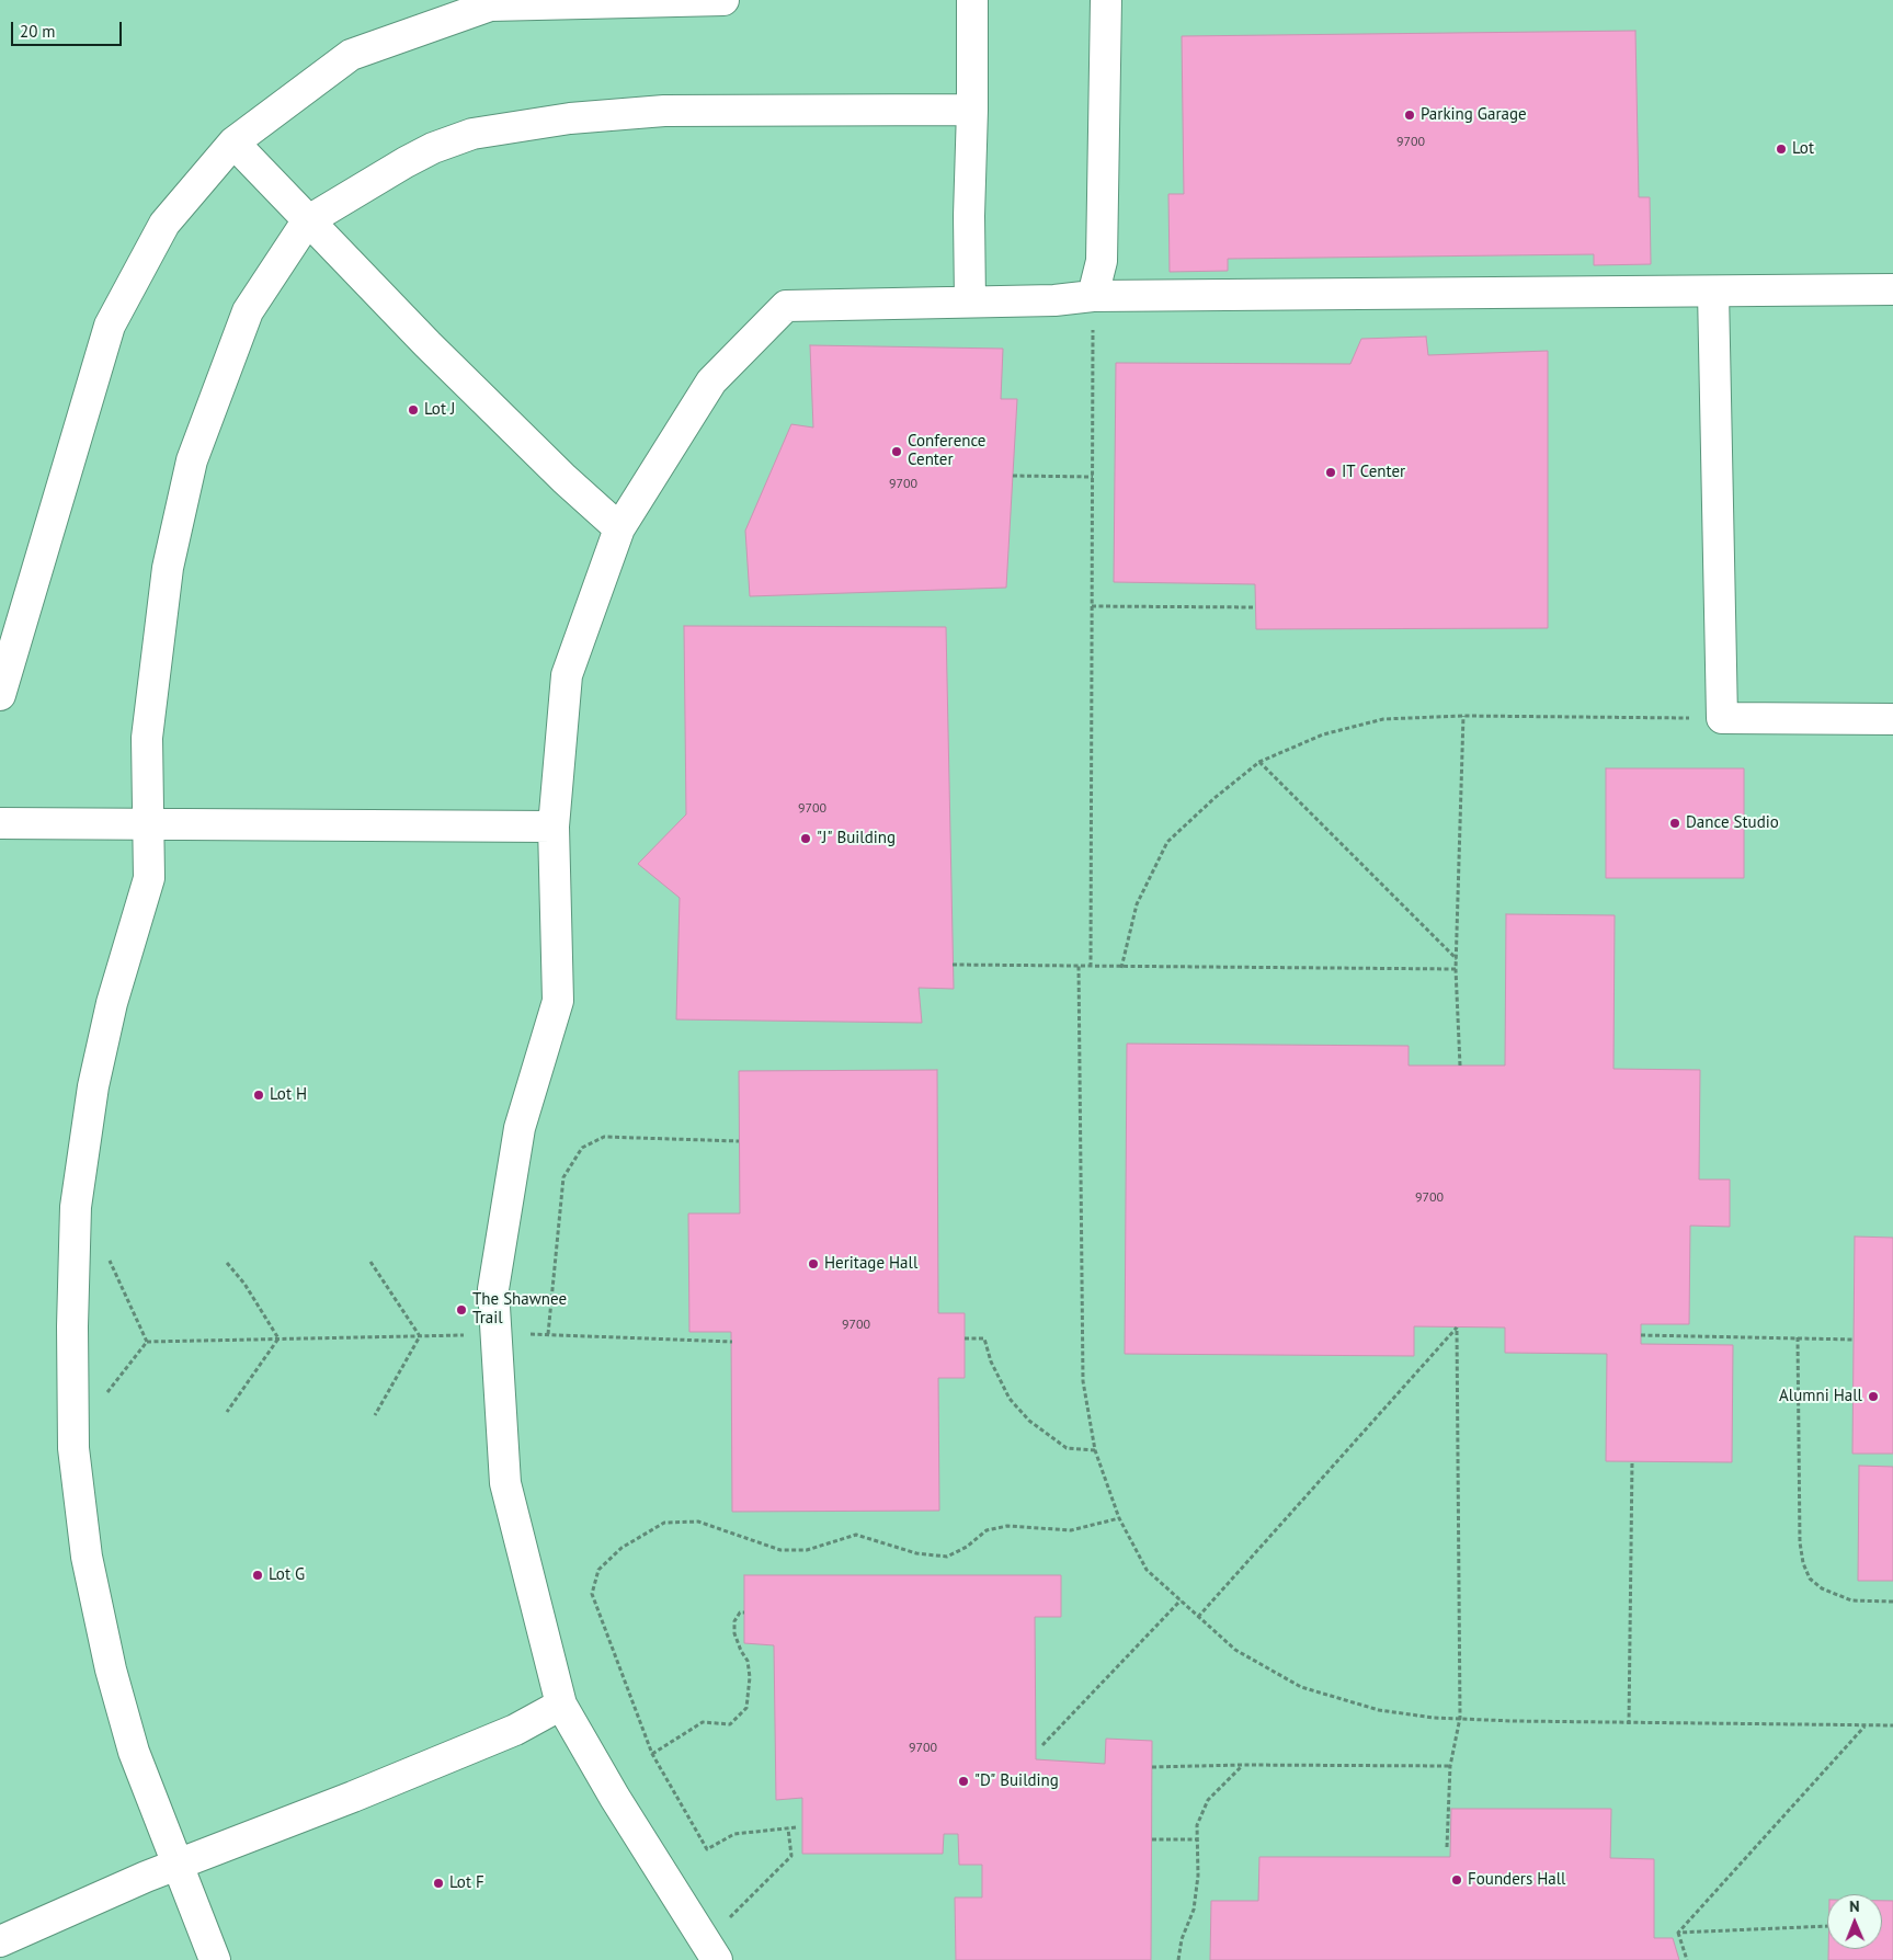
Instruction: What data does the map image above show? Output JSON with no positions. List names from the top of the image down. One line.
{"places":["Parking Garage","Lot","Lot J","Conference Center","IT Center","Dance Studio","\"J\" Building","Lot H","Heritage Hall","The Shawnee Trail","Alumni Hall","Lot G","\"D\" Building","Founders Hall","Lot F"],"house_numbers":["9700","9700","9700","9700","9700","9700"],"scale_bar":"20 m","north":"top"}
